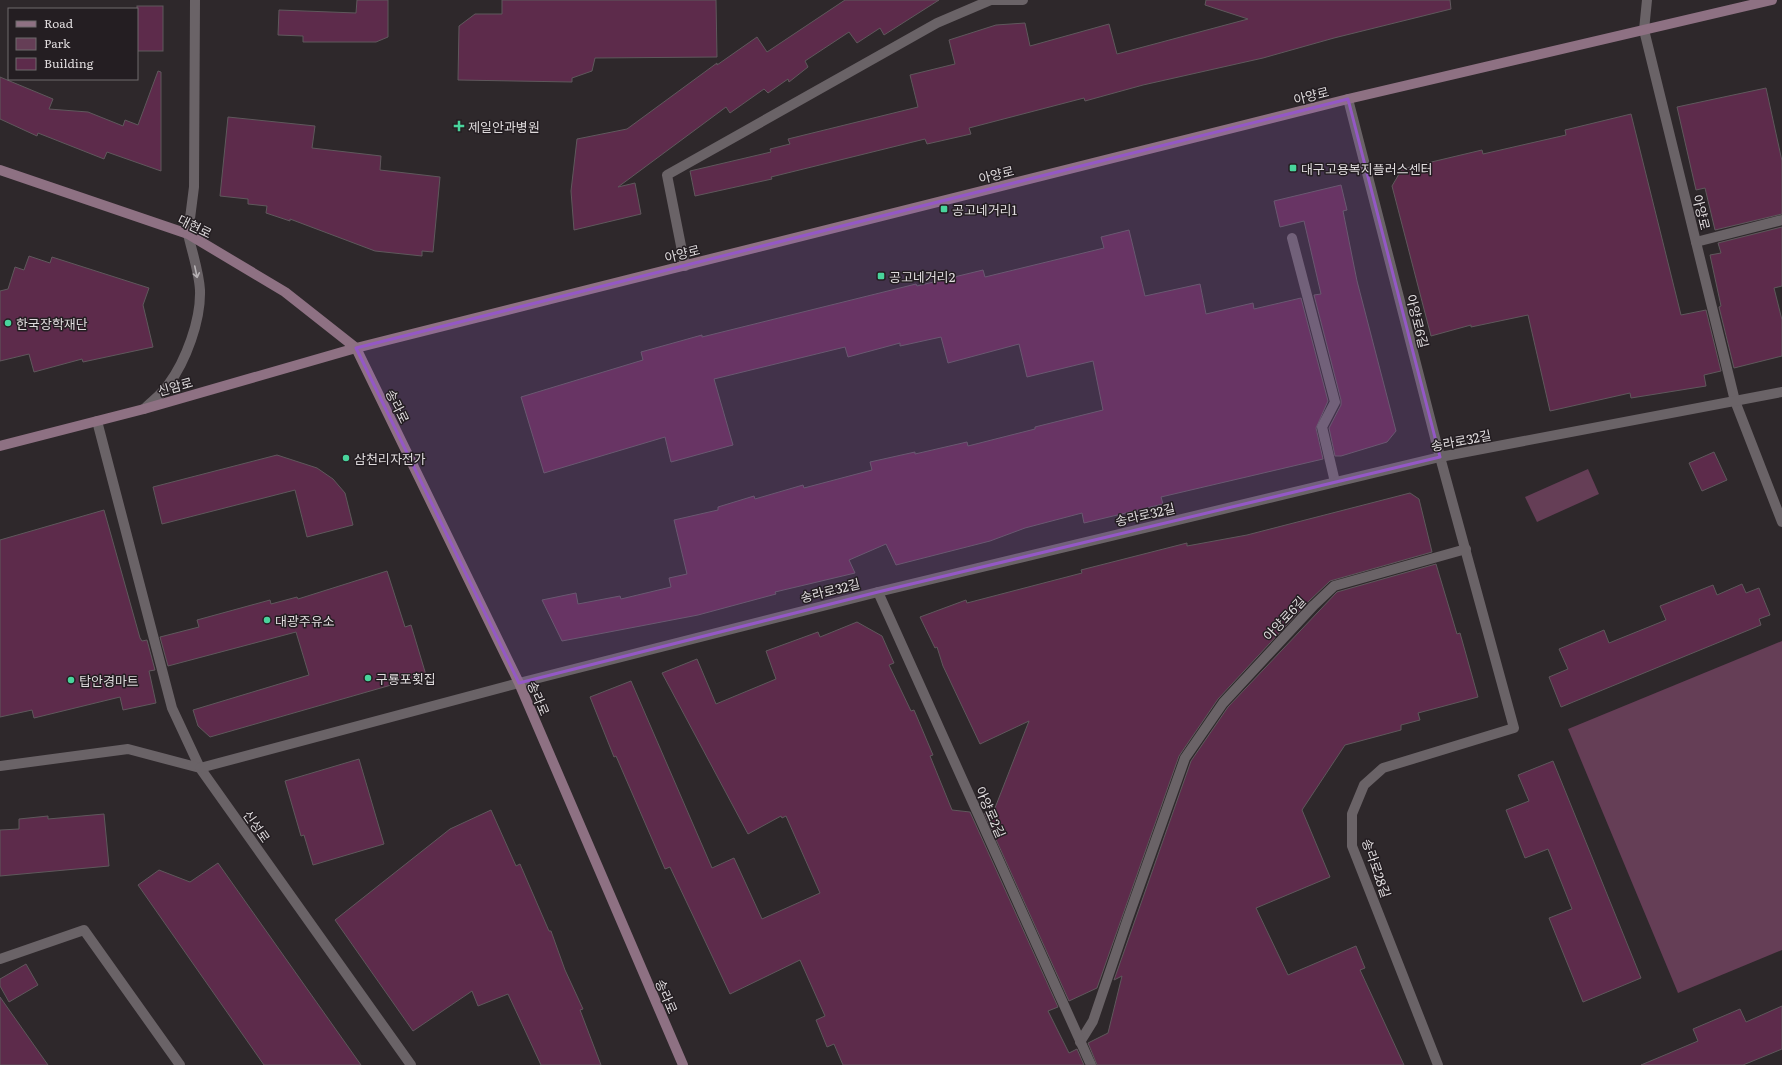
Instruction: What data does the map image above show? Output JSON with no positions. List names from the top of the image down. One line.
{"streets":{"main road":["아양로","대현로","신암로","송라로"],"street":["아양로6길","송라로32길","아양로2길","신성로","송라로28길"]},"crossings":[["아양로","대현로"],["아양로","아양로6길"],["아양로","신암로"],["아양로","송라로"],["아양로","송라로32길"],["대현로","신암로"],["대현로","송라로"],["아양로6길","송라로32길"],["아양로6길","아양로2길"],["아양로6길","송라로28길"],["신암로","송라로"],["신암로","신성로"],["송라로","송라로32길"],["송라로32길","아양로2길"],["송라로32길","신성로"]],"places":{"health":["제일안과병원"],"transit":["대구고용복지플러스센터","공고네거리1","공고네거리2"],"other":["한국장학재단","삼천리자전가","대광주유소","구룡포횟집","탑안경마트"]},"legend":["Road","Park","Building"]}
